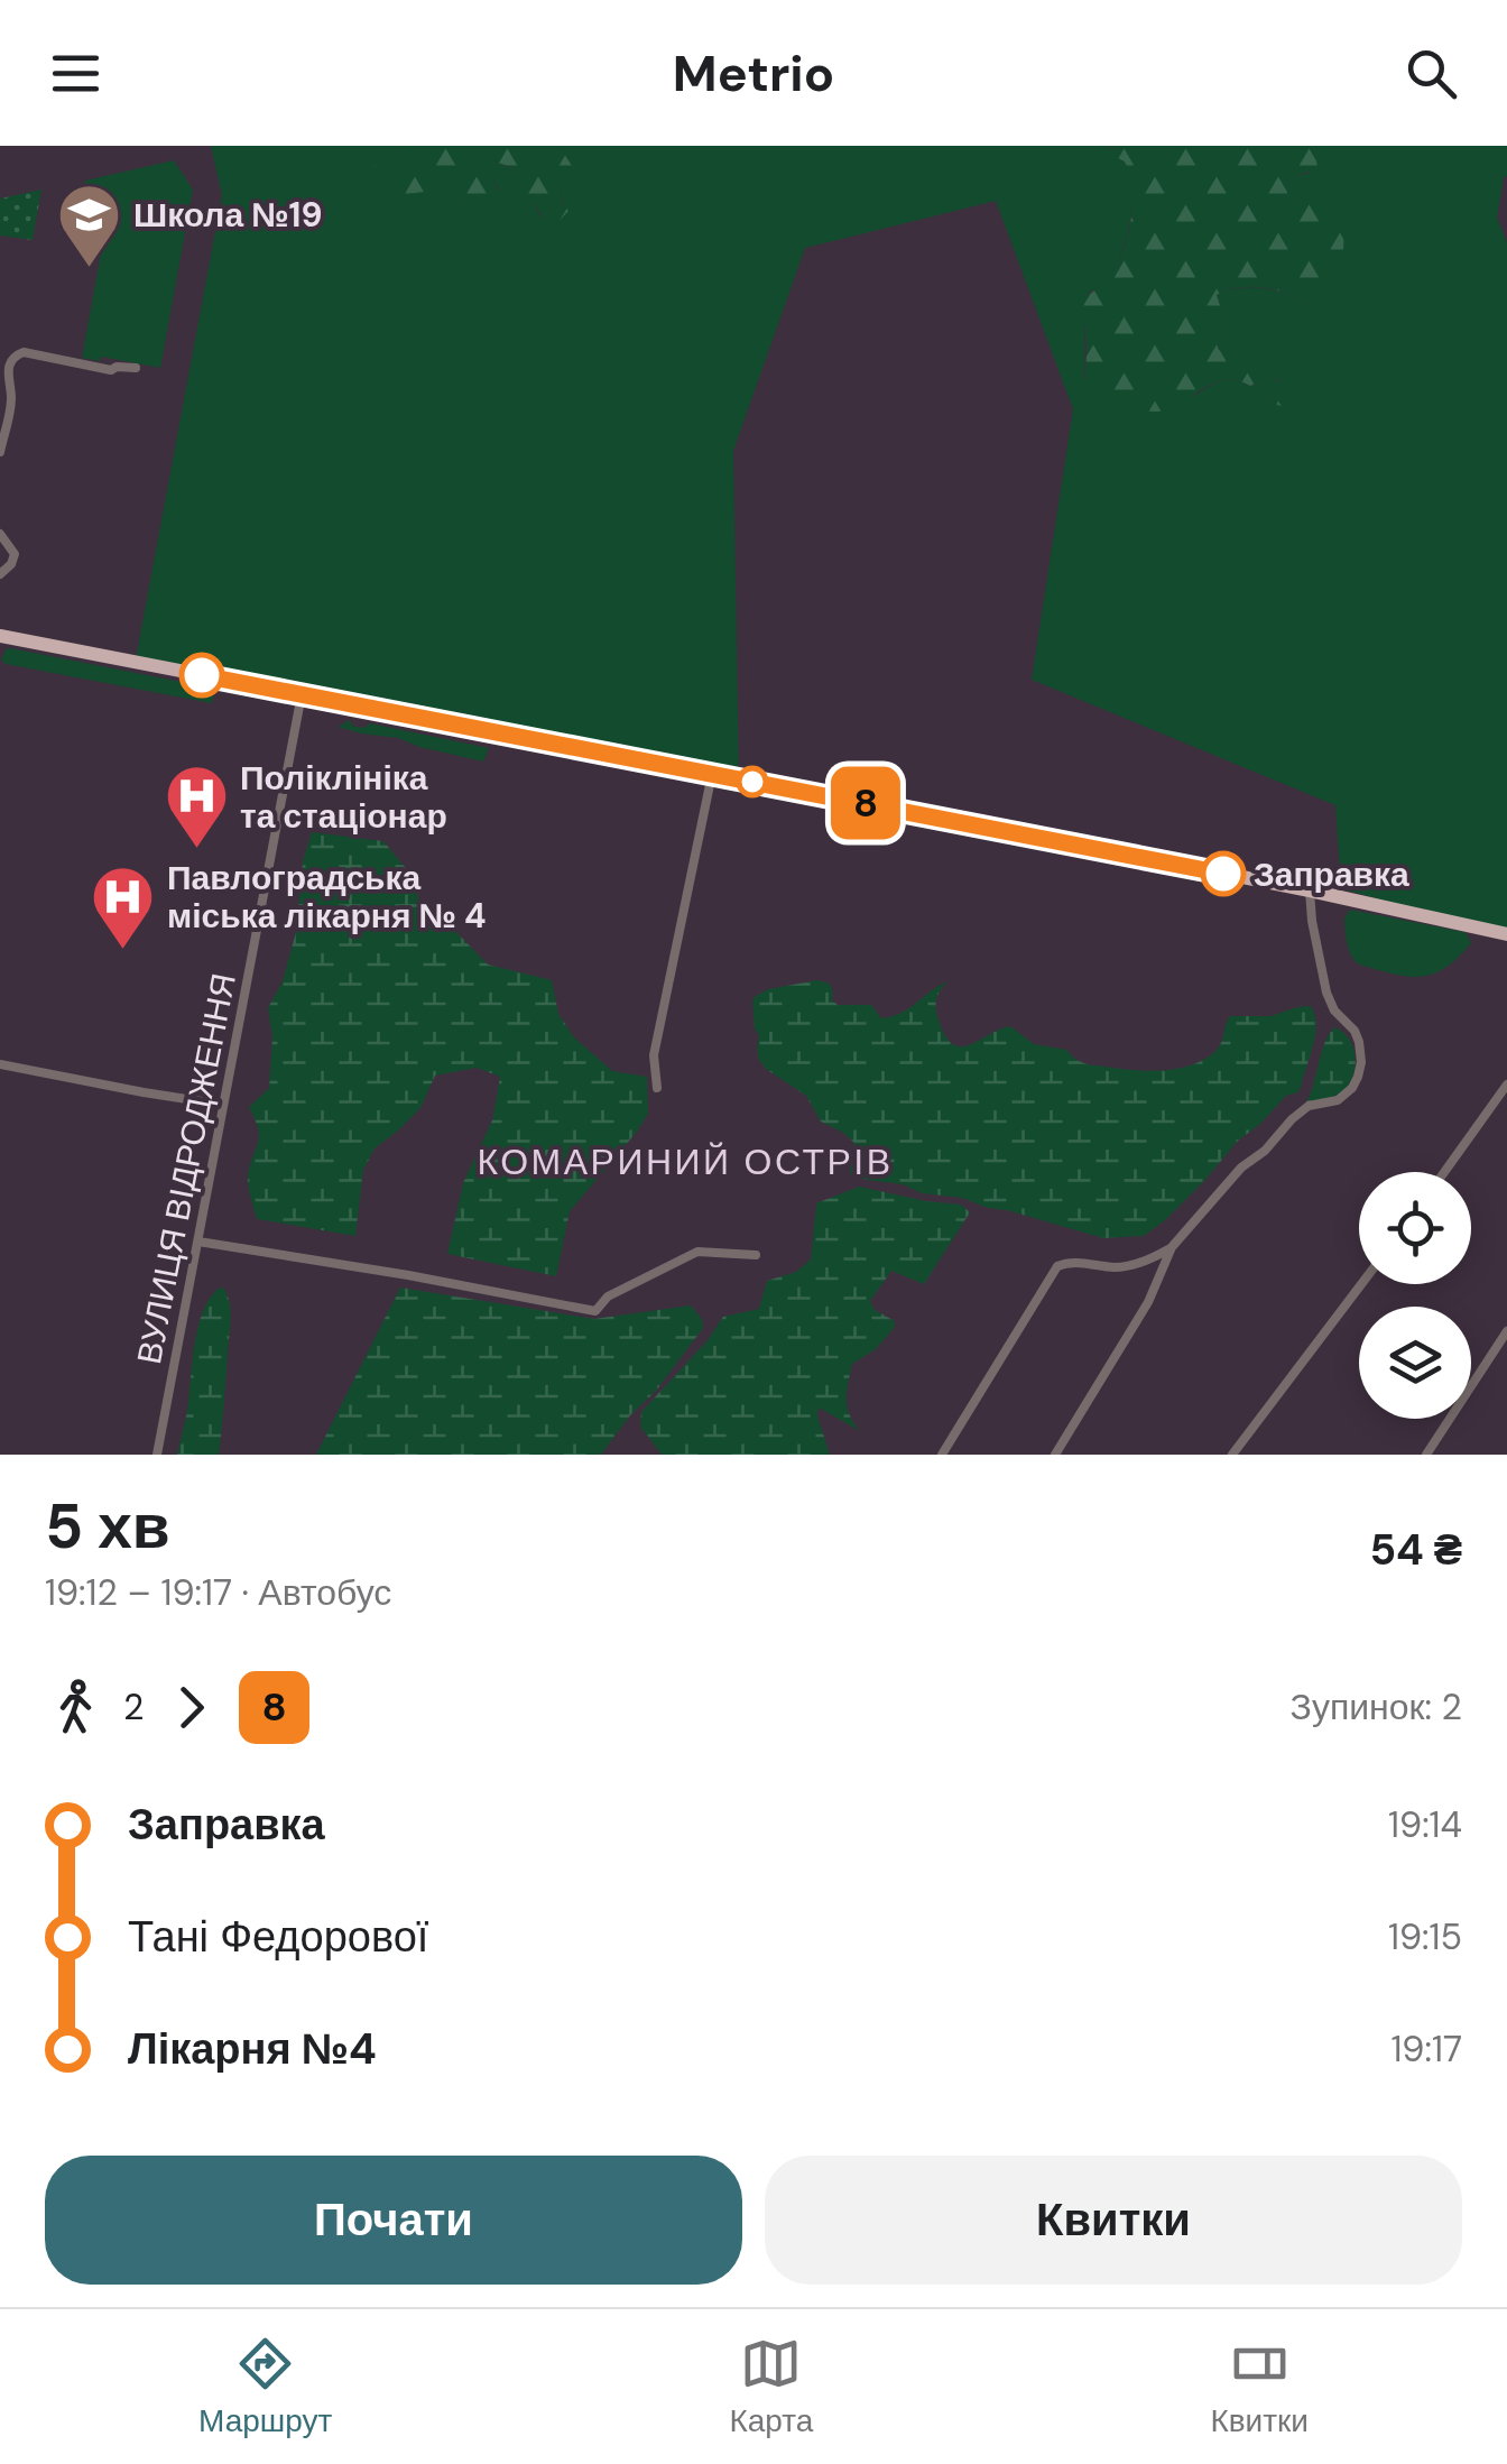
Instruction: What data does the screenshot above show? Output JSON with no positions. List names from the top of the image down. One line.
{"streets":{"street":["ВУЛИЦЯ ВІДРОДЖЕННЯ"]},"districts":["КОМАРИНИЙ ОСТРІВ"],"places":{"school or university":["Школа №19"],"hospital":["Поліклініка та стаціонар","Павлоградська міська лікарня № 4"],"other":["Заправка"]},"lines":["bus line 8"],"page":{"header":"Metrio","on_map":"8","heading":["5 хв","19:12 – 19:17 · Автобус","54 ₴"],"legs":["2","8","Зупинок: 2"],"list":[{"name":"Заправка","value":"19:14"},{"name":"Тані Федорової","value":"19:15"},{"name":"Лікарня №4","value":"19:17"}],"buttons":["Почати","Квитки"],"tabs":["Маршрут","Карта","Квитки"]}}
